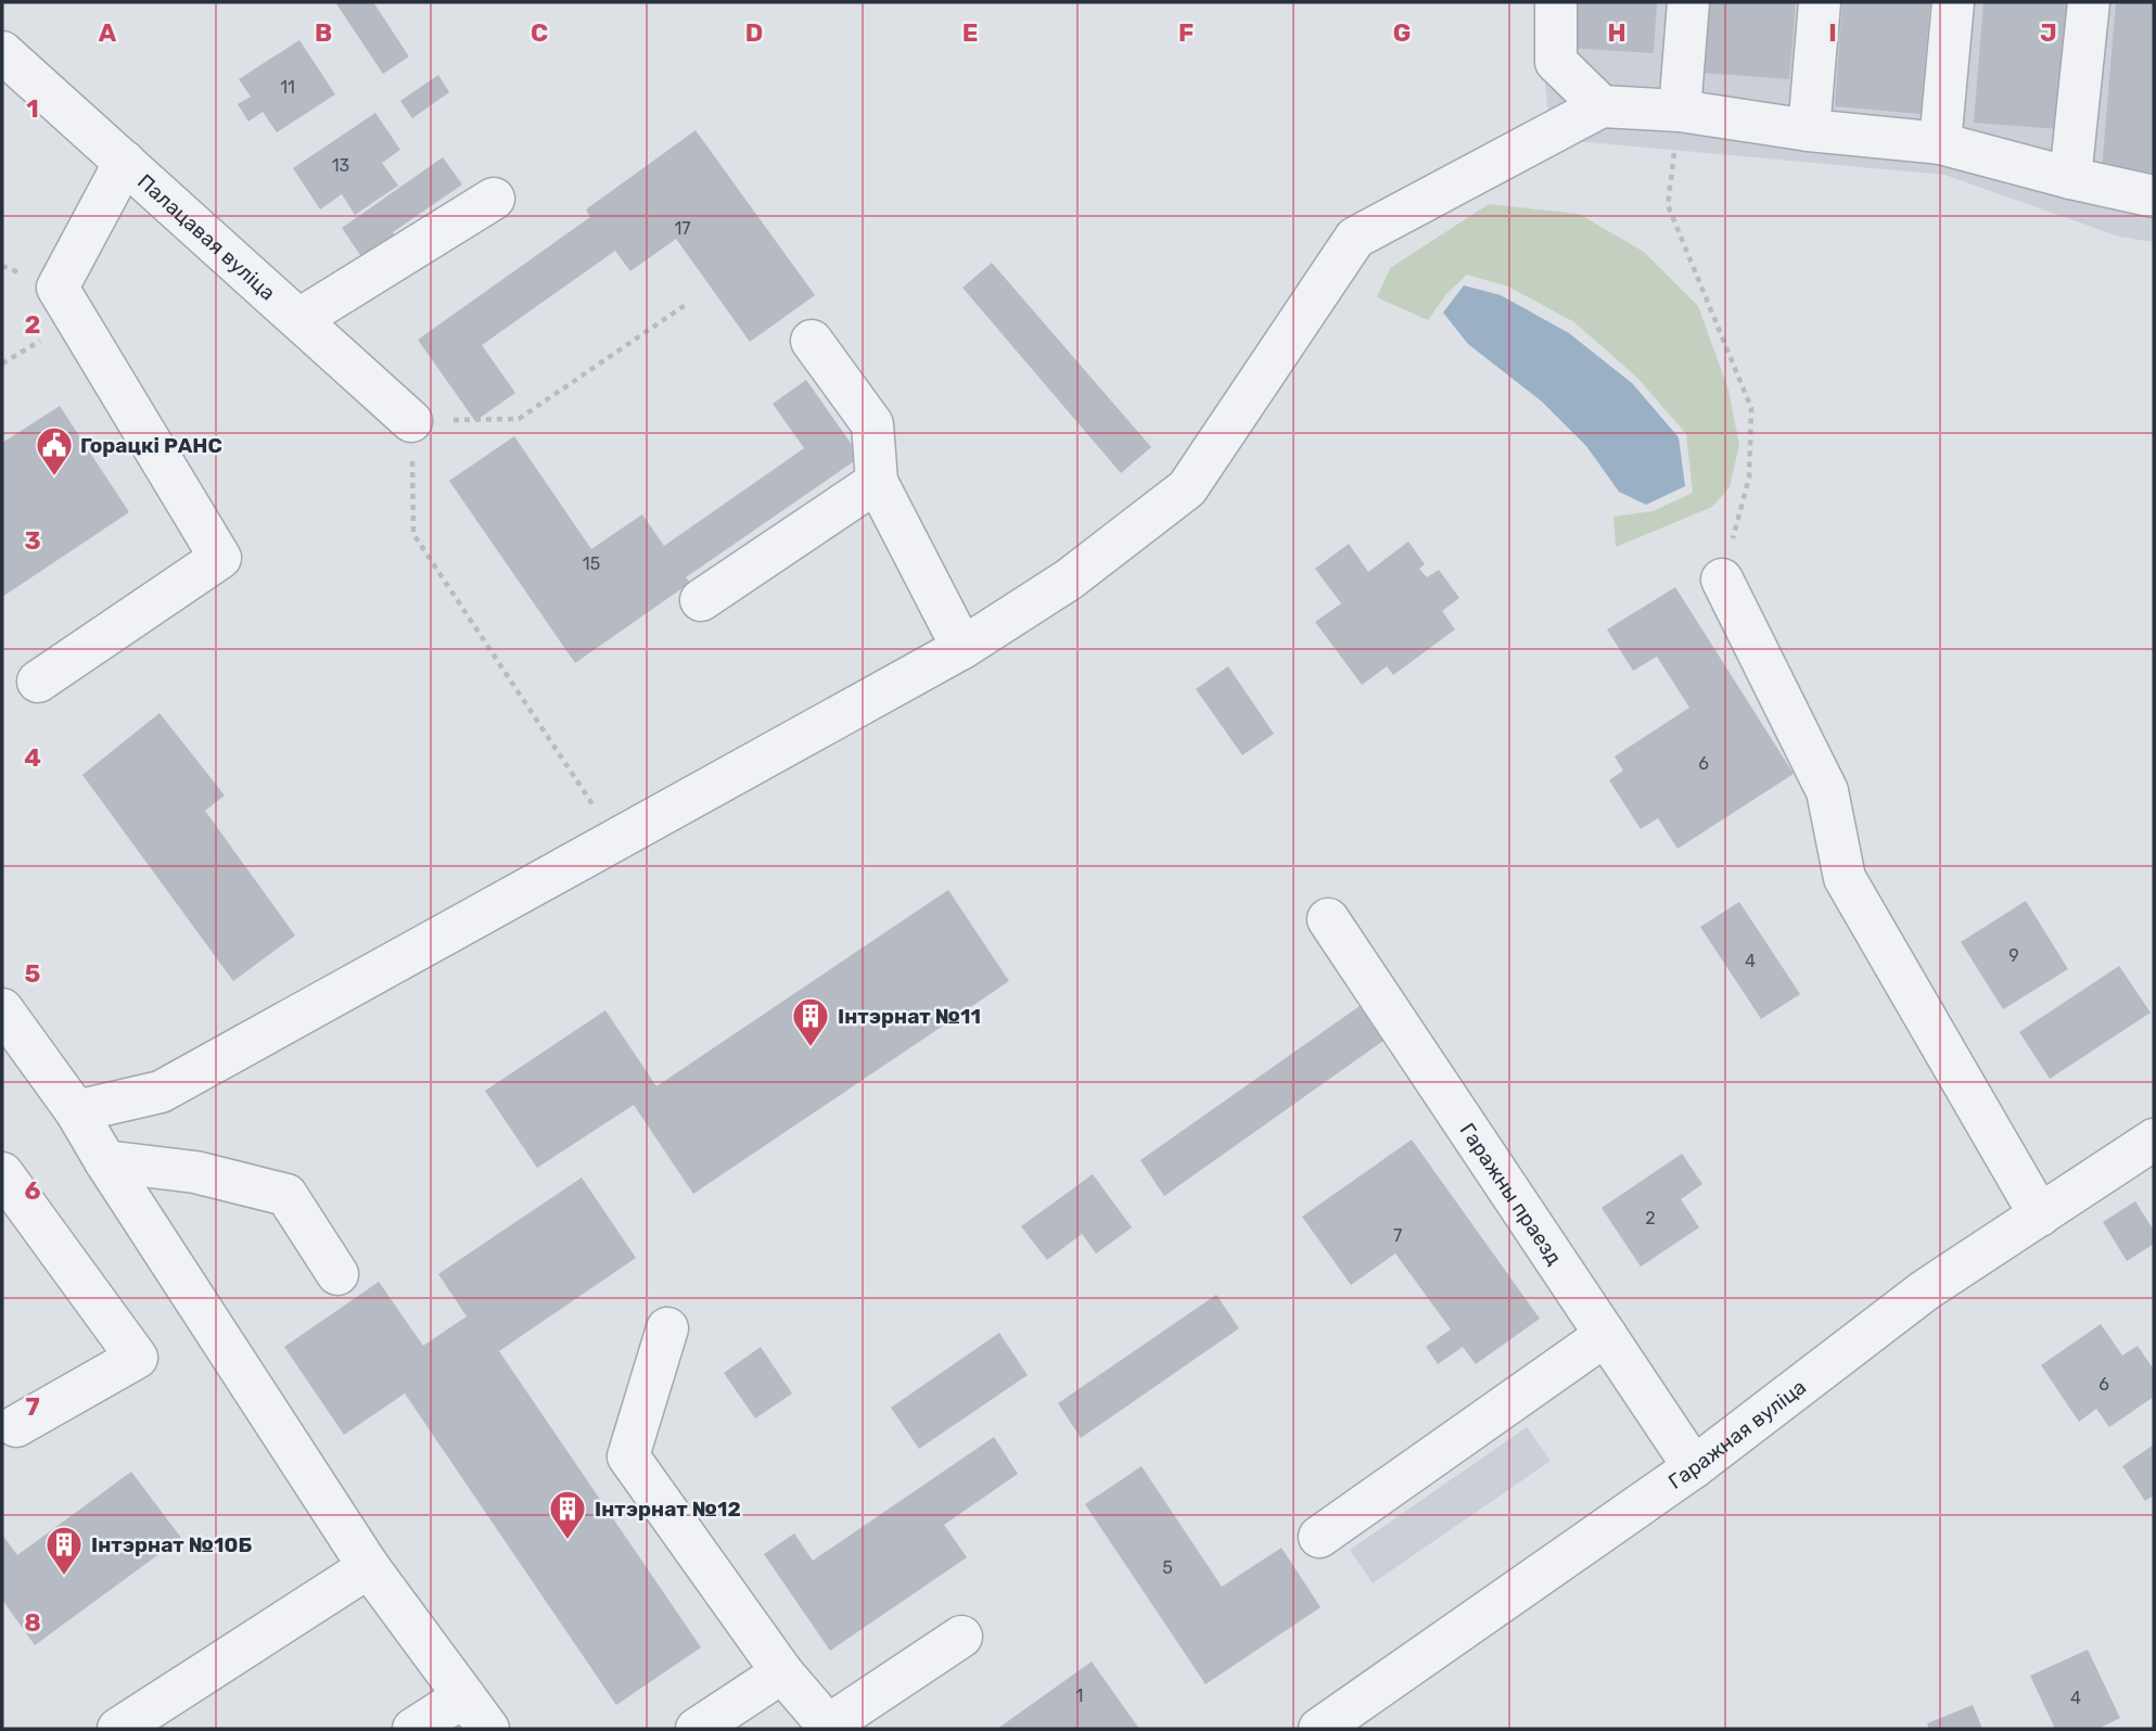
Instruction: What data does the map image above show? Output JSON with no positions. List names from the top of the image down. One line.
{"streets":{"street":["Палацавая вуліца","Гаражны праезд","Гаражная вуліца"]},"crossings":[["Гаражны праезд","Гаражная вуліца"]],"places":{"public building":["Горацкі РАНС"],"building":["Інтэрнат №11","Інтэрнат №12","Інтэрнат №10Б"]},"house_numbers":["11","13","17","15","6","9","4","2","7","6","5","1","4"],"grid":{"columns":["A","B","C","D","E","F","G","H","I","J"],"rows":["1","2","3","4","5","6","7","8"]}}
